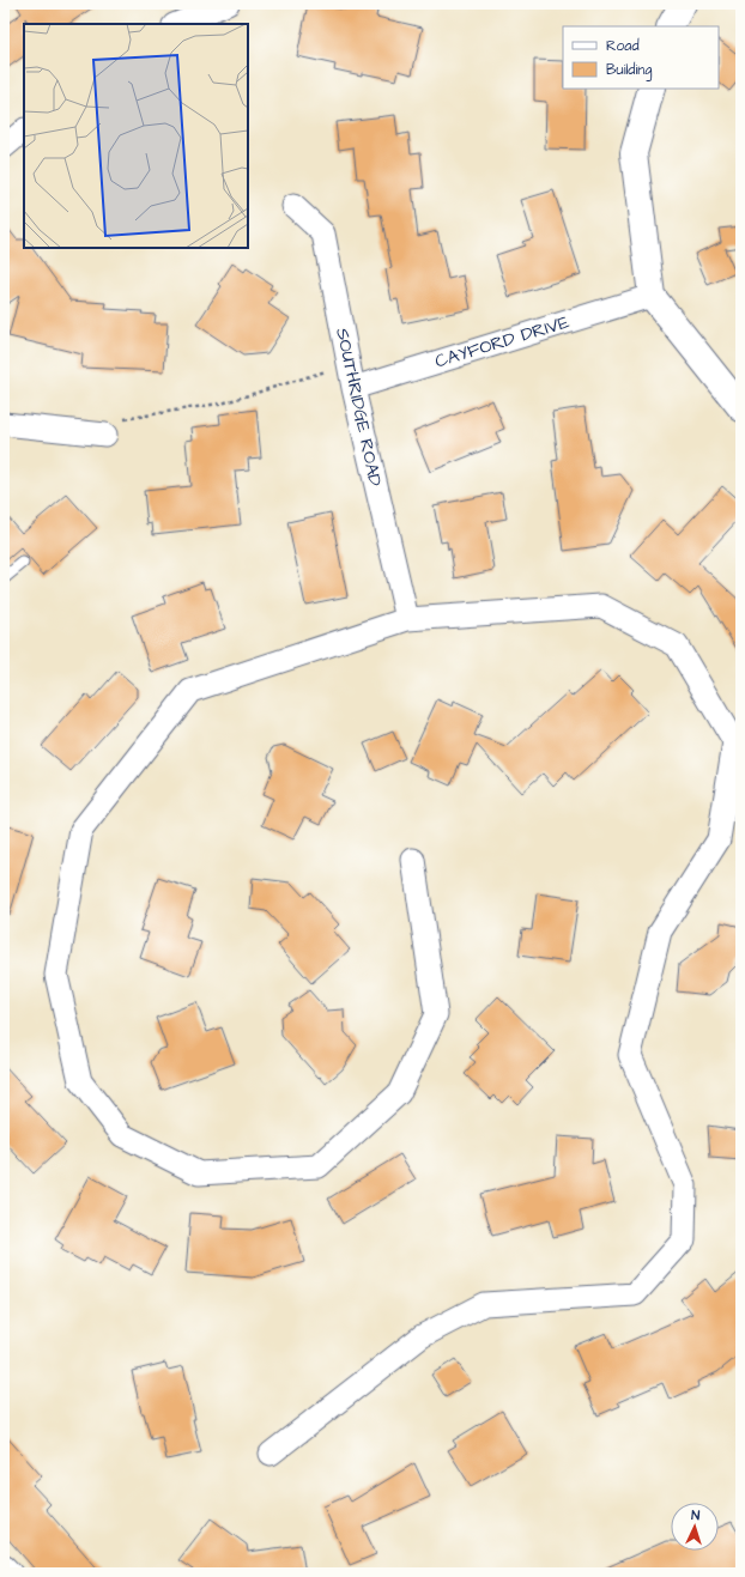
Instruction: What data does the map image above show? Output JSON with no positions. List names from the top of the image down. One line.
{"streets":{"street":["CAYFORD DRIVE","SOUTHRIDGE ROAD"]},"crossings":[["CAYFORD DRIVE","SOUTHRIDGE ROAD"]],"legend":["Road","Building"],"north":"top"}
